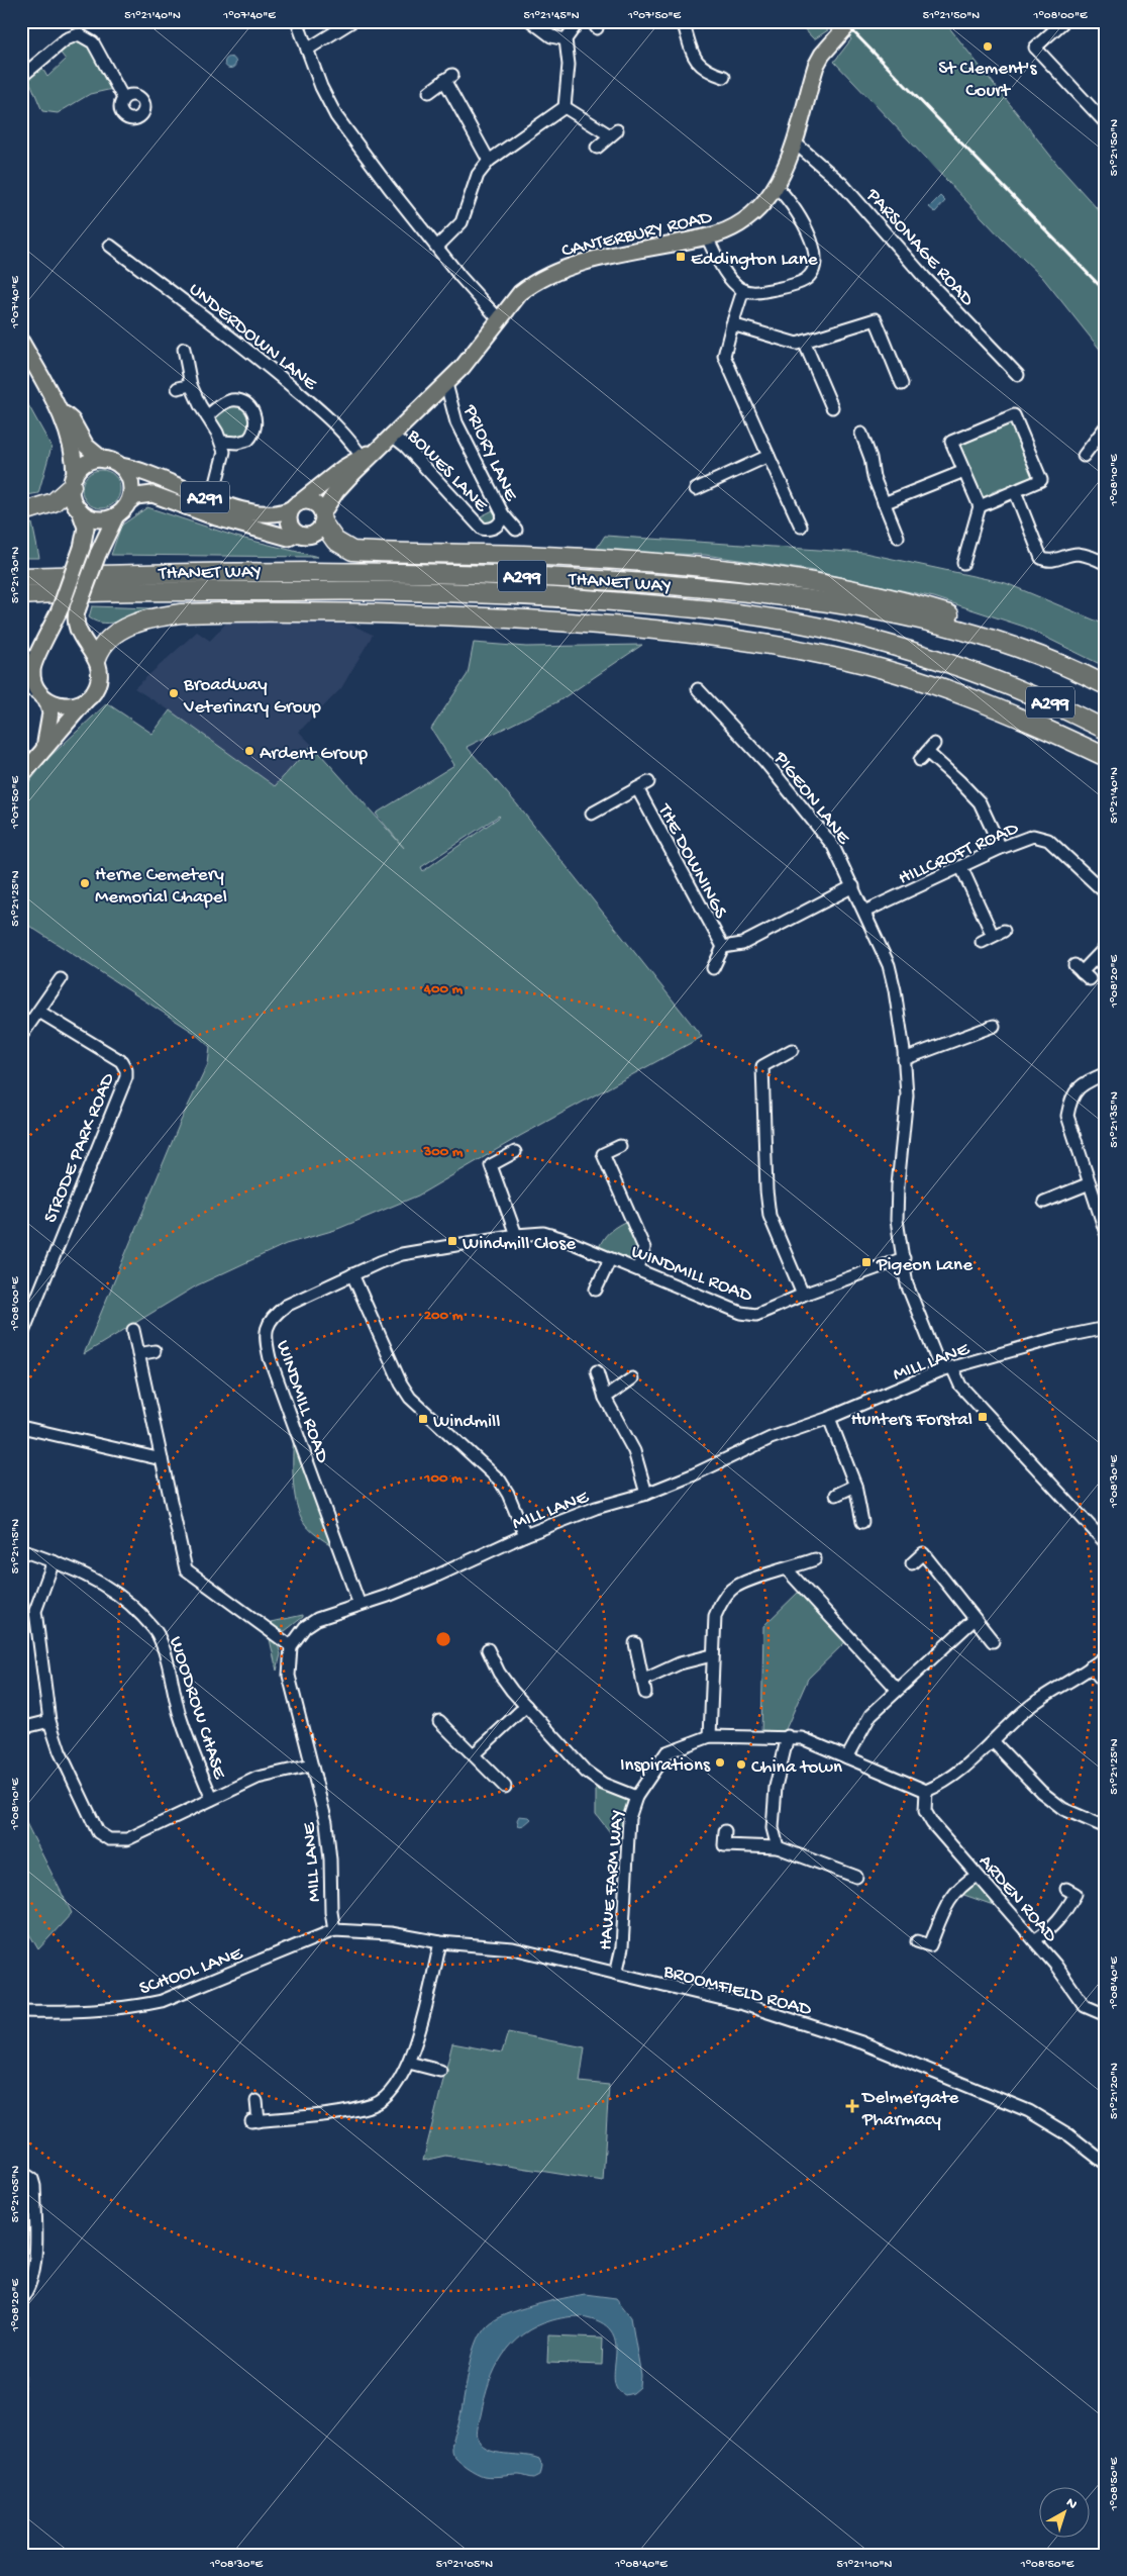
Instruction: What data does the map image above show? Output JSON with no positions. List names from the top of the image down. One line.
{"streets":{"highway":["THANET WAY","A299"],"main road":["CANTERBURY ROAD","A291"],"street":["PARSONAGE ROAD","UNDERDOWN LANE","PRIORY LANE","BOWES LANE","PIGEON LANE","HILLCROFT ROAD","THE DOWNINGS","STRODE PARK ROAD","WINDMILL ROAD","MILL LANE","WOODROW CHASE","HAWE FARM WAY","ARDEN ROAD","SCHOOL LANE","BROOMFIELD ROAD"]},"crossings":[["CANTERBURY ROAD","PARSONAGE ROAD"],["CANTERBURY ROAD","UNDERDOWN LANE"],["CANTERBURY ROAD","PRIORY LANE"],["CANTERBURY ROAD","BOWES LANE"],["CANTERBURY ROAD","A291"],["CANTERBURY ROAD","THANET WAY"],["CANTERBURY ROAD","A299"],["PRIORY LANE","BOWES LANE"],["A291","THANET WAY"],["A291","A299"],["THANET WAY","A299"],["PIGEON LANE","HILLCROFT ROAD"],["PIGEON LANE","THE DOWNINGS"],["PIGEON LANE","WINDMILL ROAD"],["PIGEON LANE","MILL LANE"],["WINDMILL ROAD","MILL LANE"],["MILL LANE","WOODROW CHASE"],["MILL LANE","SCHOOL LANE"],["MILL LANE","BROOMFIELD ROAD"],["HAWE FARM WAY","ARDEN ROAD"],["HAWE FARM WAY","BROOMFIELD ROAD"],["SCHOOL LANE","BROOMFIELD ROAD"]],"places":{"other":["St Clement's Court","Broadway Veterinary Group","Ardent Group","Herne Cemetery Memorial Chapel","Inspirations","China town"],"transit":["Eddington Lane","Windmill Close","Pigeon Lane","Hunters Forstal","Windmill"],"health":["Delmergate Pharmacy"]},"north":"top right","coordinates":["51°21'40\"N","1°07'40\"E","51°21'45\"N","1°07'50\"E","51°21'50\"N","1°08'00\"E","1°08'10\"E","51°21'30\"N","51°21'25\"N","1°08'20\"E","51°21'35\"N","1°08'30\"E","51°21'15\"N","1°08'40\"E","51°21'20\"N","51°21'05\"N","1°08'50\"E","51°21'10\"N"],"rings":["400 m","300 m","200 m","100 m"]}
